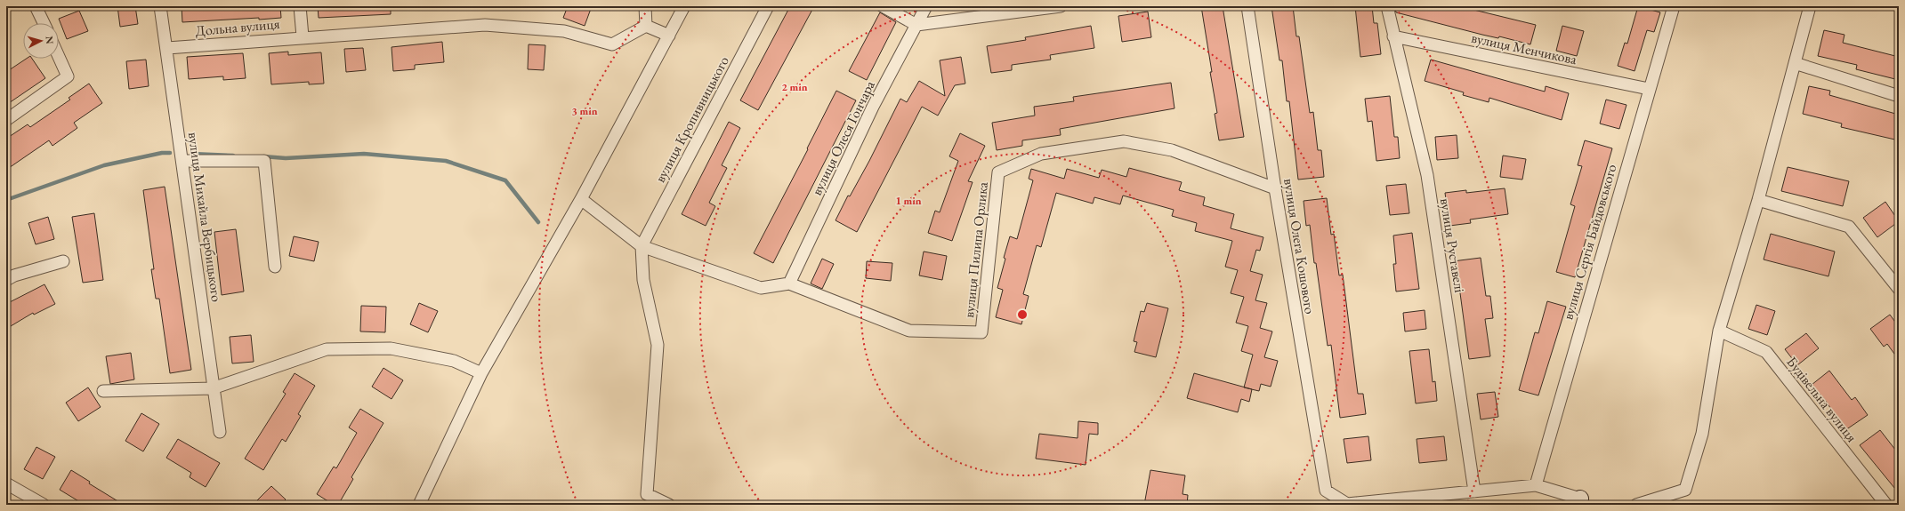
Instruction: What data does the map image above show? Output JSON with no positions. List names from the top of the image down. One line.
{"streets":{"street":["Дольна вулиця","вулиця Менчикова","вулиця Кропивницького","вулиця Олеся Гончара","вулиця Михайла Вербицького","вулиця Сергія Байдовського","вулиця Руставелі","вулиця Олега Кошового","вулиця Пилипа Орлика","Будівельна вулиця"]},"crossings":[["Дольна вулиця","вулиця Михайла Вербицького"],["вулиця Менчикова","вулиця Сергія Байдовського"],["вулиця Менчикова","вулиця Руставелі"],["вулиця Олеся Гончара","вулиця Пилипа Орлика"],["вулиця Руставелі","вулиця Олега Кошового"],["вулиця Олега Кошового","вулиця Пилипа Орлика"]],"north":"right","rings":["2 min","3 min","1 min"]}
